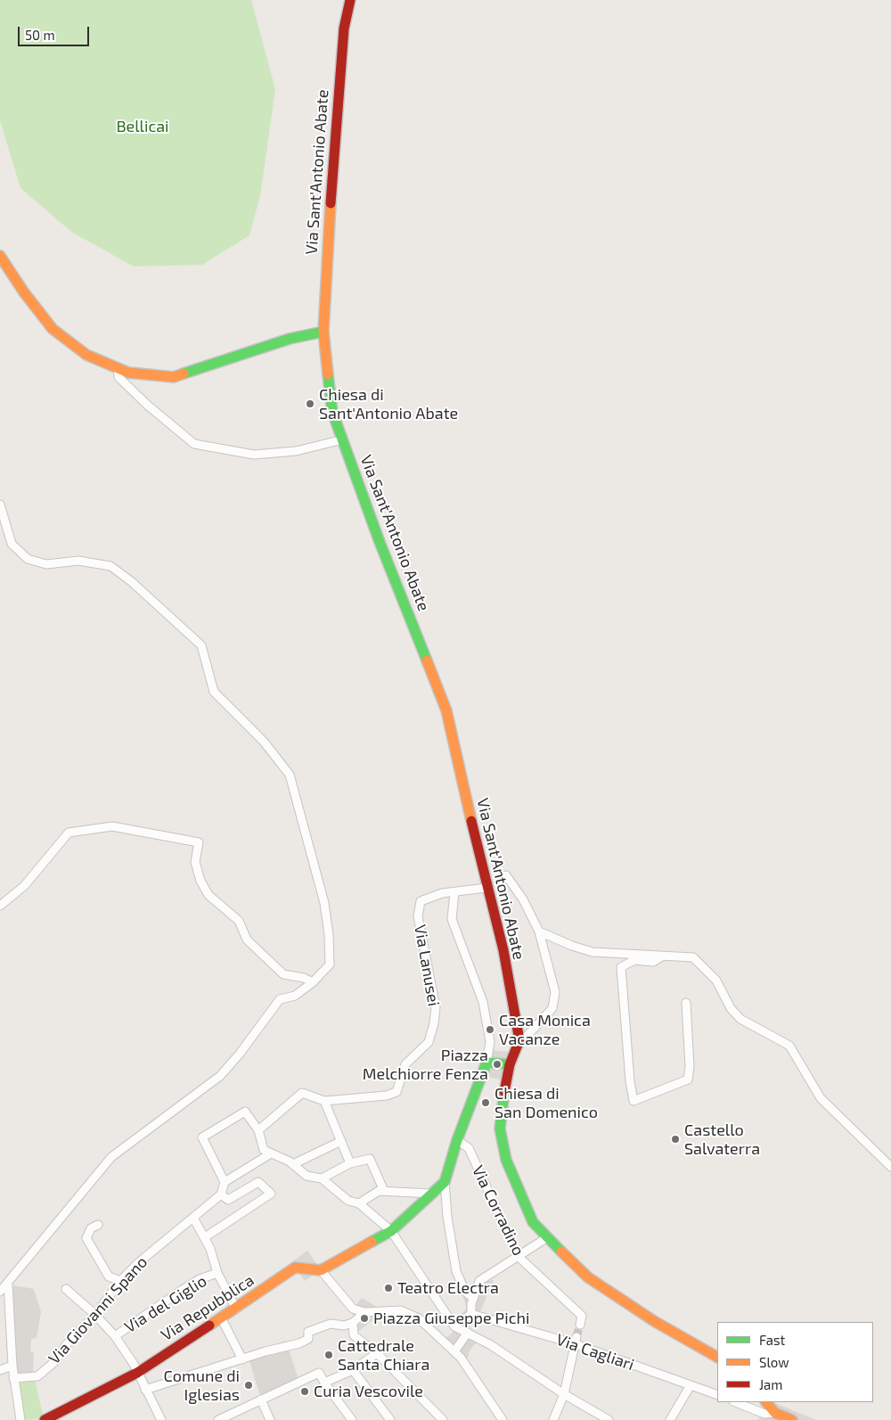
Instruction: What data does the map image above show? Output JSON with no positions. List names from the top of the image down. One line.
{"streets":{"main road":["Via Sant'Antonio Abate","Via Repubblica"],"street":["Via Lanusei","Via Corradino","Via del Giglio","Via Giovanni Spano","Via Cagliari"]},"crossings":[["Via Sant'Antonio Abate","Via Lanusei"]],"parks":["Bellicai"],"places":["Chiesa di Sant'Antonio Abate","Casa Monica Vacanze","Piazza Melchiorre Fenza","Chiesa di San Domenico","Castello Salvaterra","Teatro Electra","Piazza Giuseppe Pichi","Cattedrale Santa Chiara","Comune di Iglesias","Curia Vescovile"],"legend":["Fast","Slow","Jam"],"scale_bar":"50 m"}
